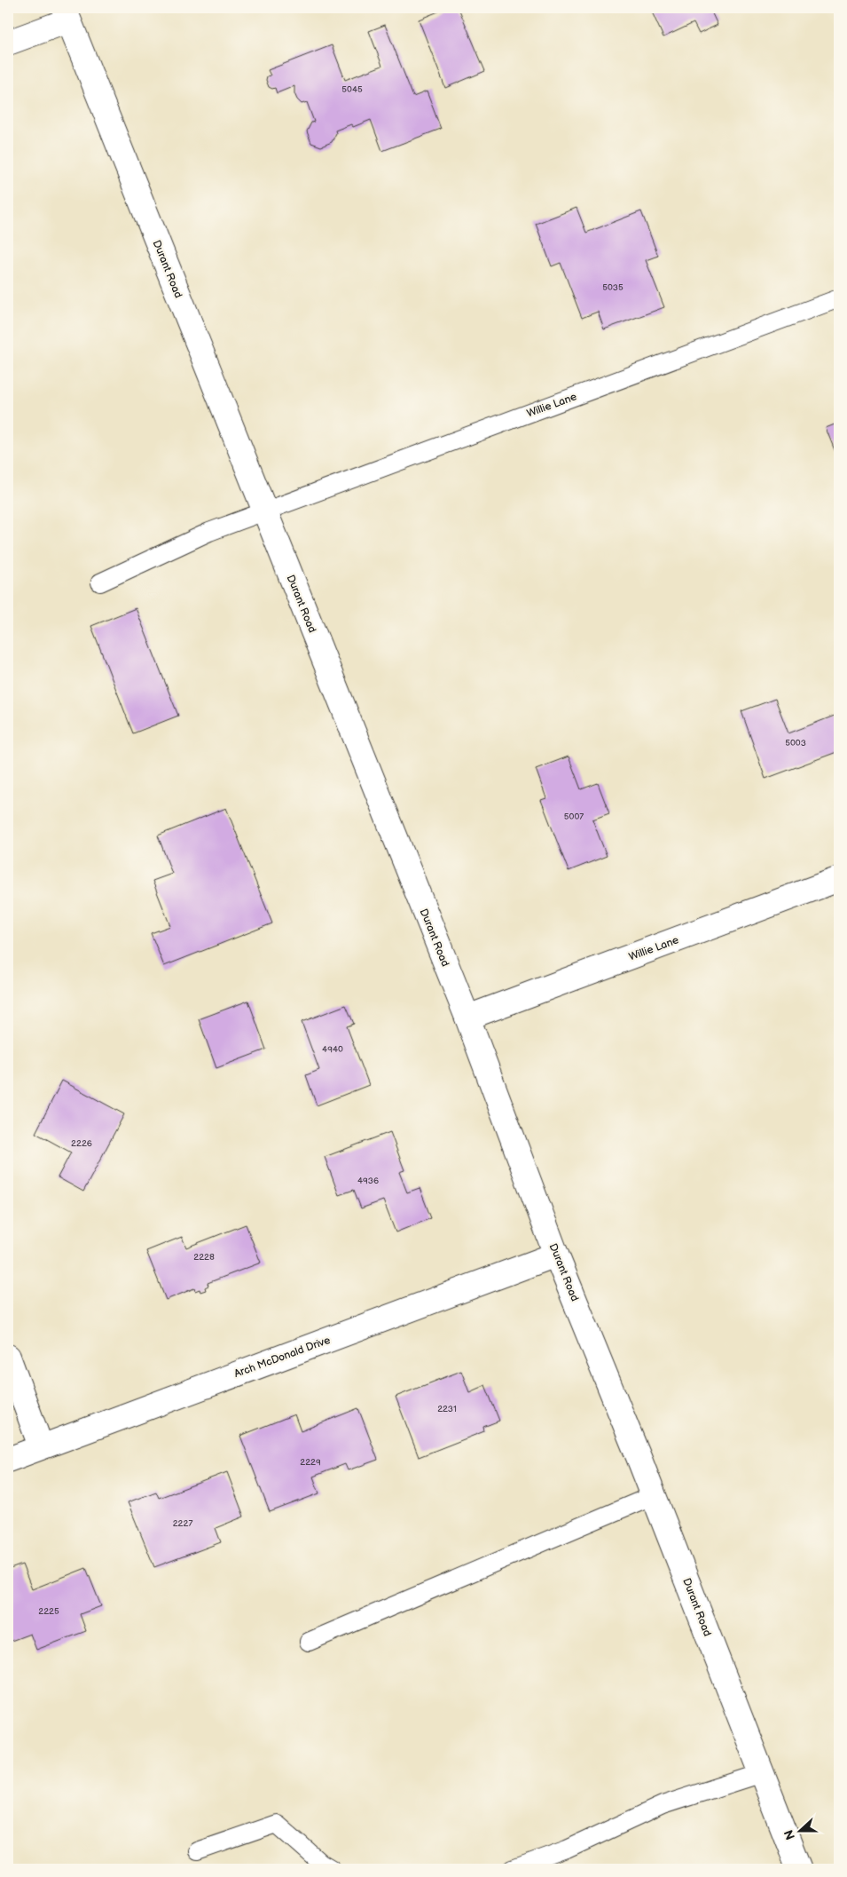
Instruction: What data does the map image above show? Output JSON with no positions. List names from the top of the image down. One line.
{"streets":{"street":["Durant Road","Willie Lane","Arch McDonald Drive"]},"crossings":[["Durant Road","Willie Lane"],["Durant Road","Arch McDonald Drive"]],"house_numbers":["5045","5035","5003","5007","4940","2226","4936","2228","2231","2229","2227","2225"],"north":"left"}
